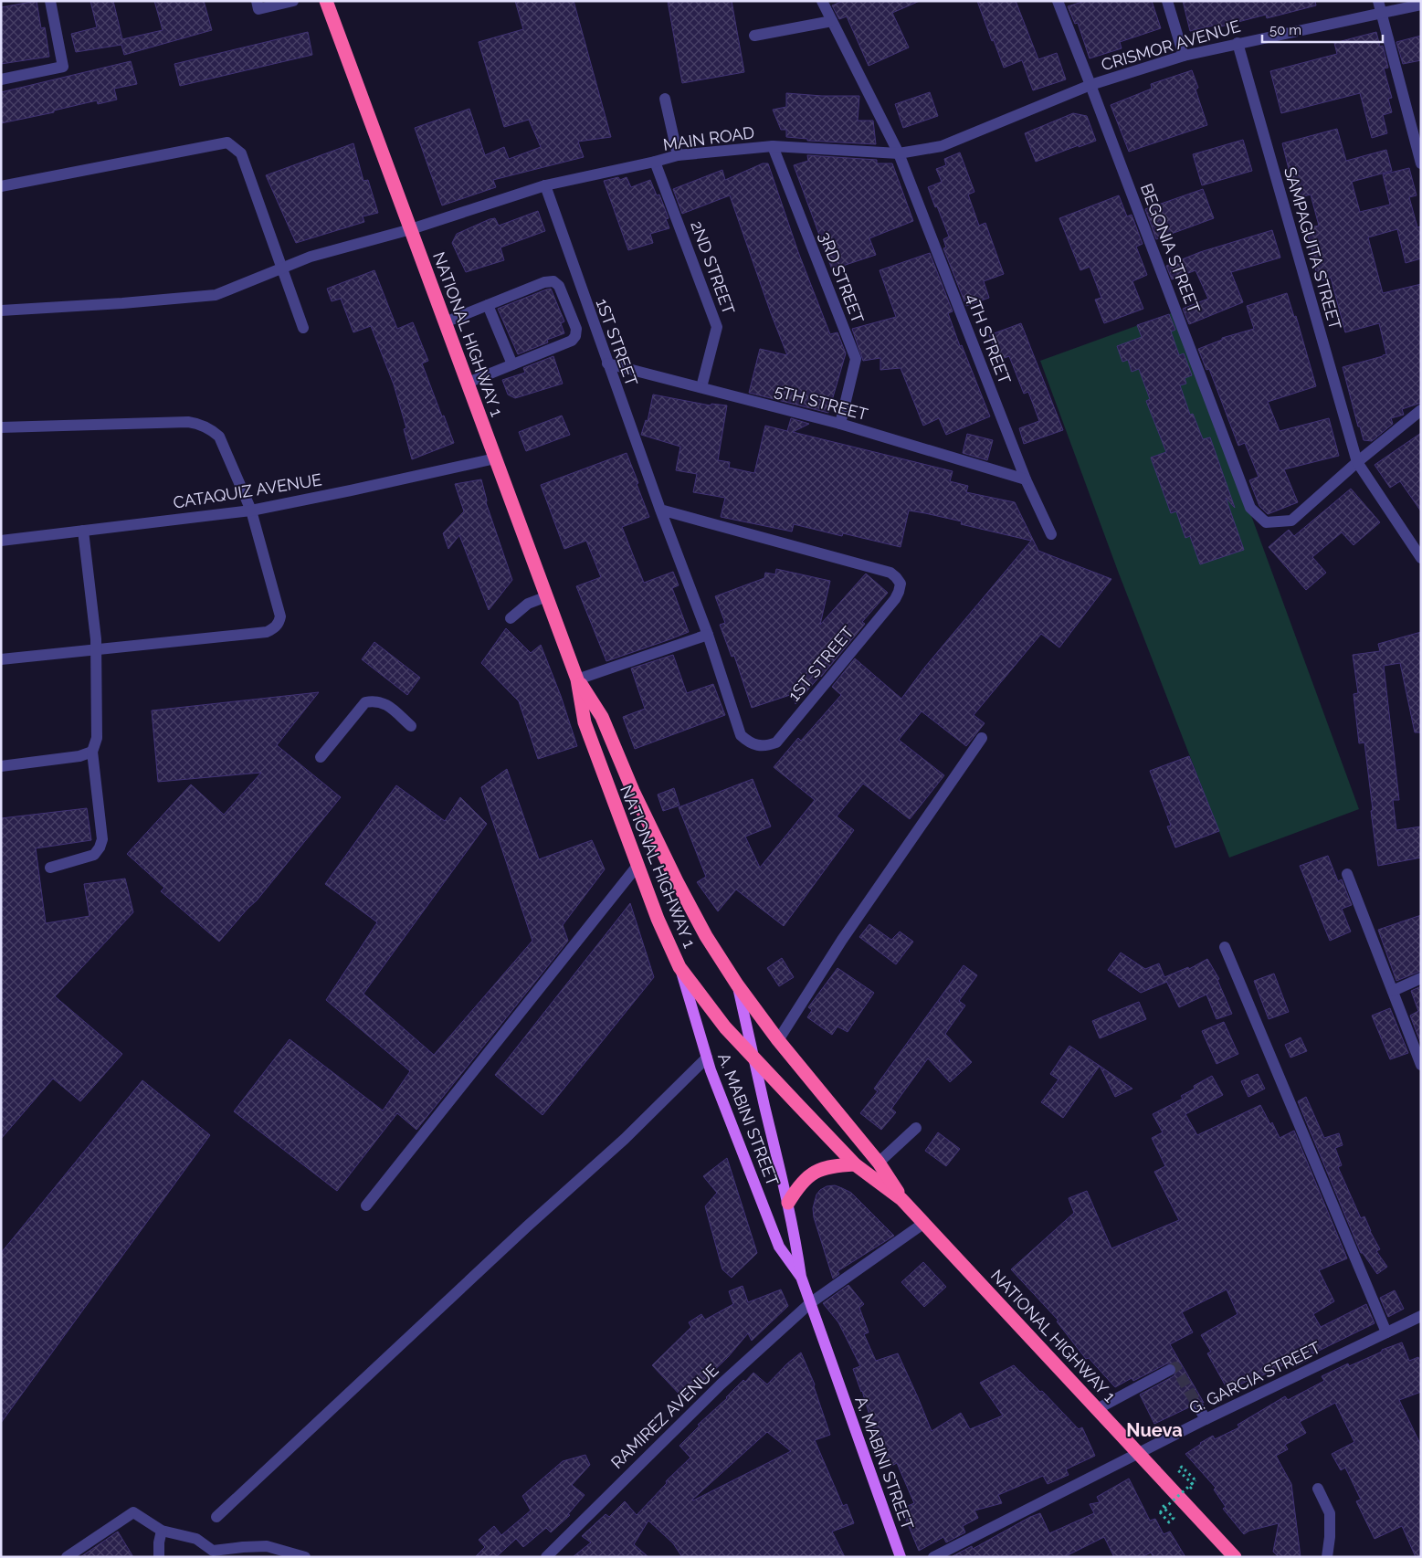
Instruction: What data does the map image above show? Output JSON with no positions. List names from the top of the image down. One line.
{"streets":{"highway":["NATIONAL HIGHWAY 1"],"main road":["A. MABINI STREET"],"street":["CRISMOR AVENUE","MAIN ROAD","BEGONIA STREET","SAMPAGUITA STREET","2ND STREET","3RD STREET","4TH STREET","1ST STREET","5TH STREET","CATAQUIZ AVENUE","G. GARCIA STREET","RAMIREZ AVENUE"]},"crossings":[["CRISMOR AVENUE","MAIN ROAD"],["CRISMOR AVENUE","BEGONIA STREET"],["CRISMOR AVENUE","SAMPAGUITA STREET"],["MAIN ROAD","2ND STREET"],["MAIN ROAD","3RD STREET"],["MAIN ROAD","NATIONAL HIGHWAY 1"],["MAIN ROAD","4TH STREET"],["MAIN ROAD","1ST STREET"],["BEGONIA STREET","SAMPAGUITA STREET"],["2ND STREET","5TH STREET"],["3RD STREET","5TH STREET"],["NATIONAL HIGHWAY 1","CATAQUIZ AVENUE"],["NATIONAL HIGHWAY 1","A. MABINI STREET"],["NATIONAL HIGHWAY 1","G. GARCIA STREET"],["NATIONAL HIGHWAY 1","RAMIREZ AVENUE"],["4TH STREET","5TH STREET"],["1ST STREET","5TH STREET"],["A. MABINI STREET","RAMIREZ AVENUE"]],"districts":["Nueva"],"scale_bar":"50 m"}
